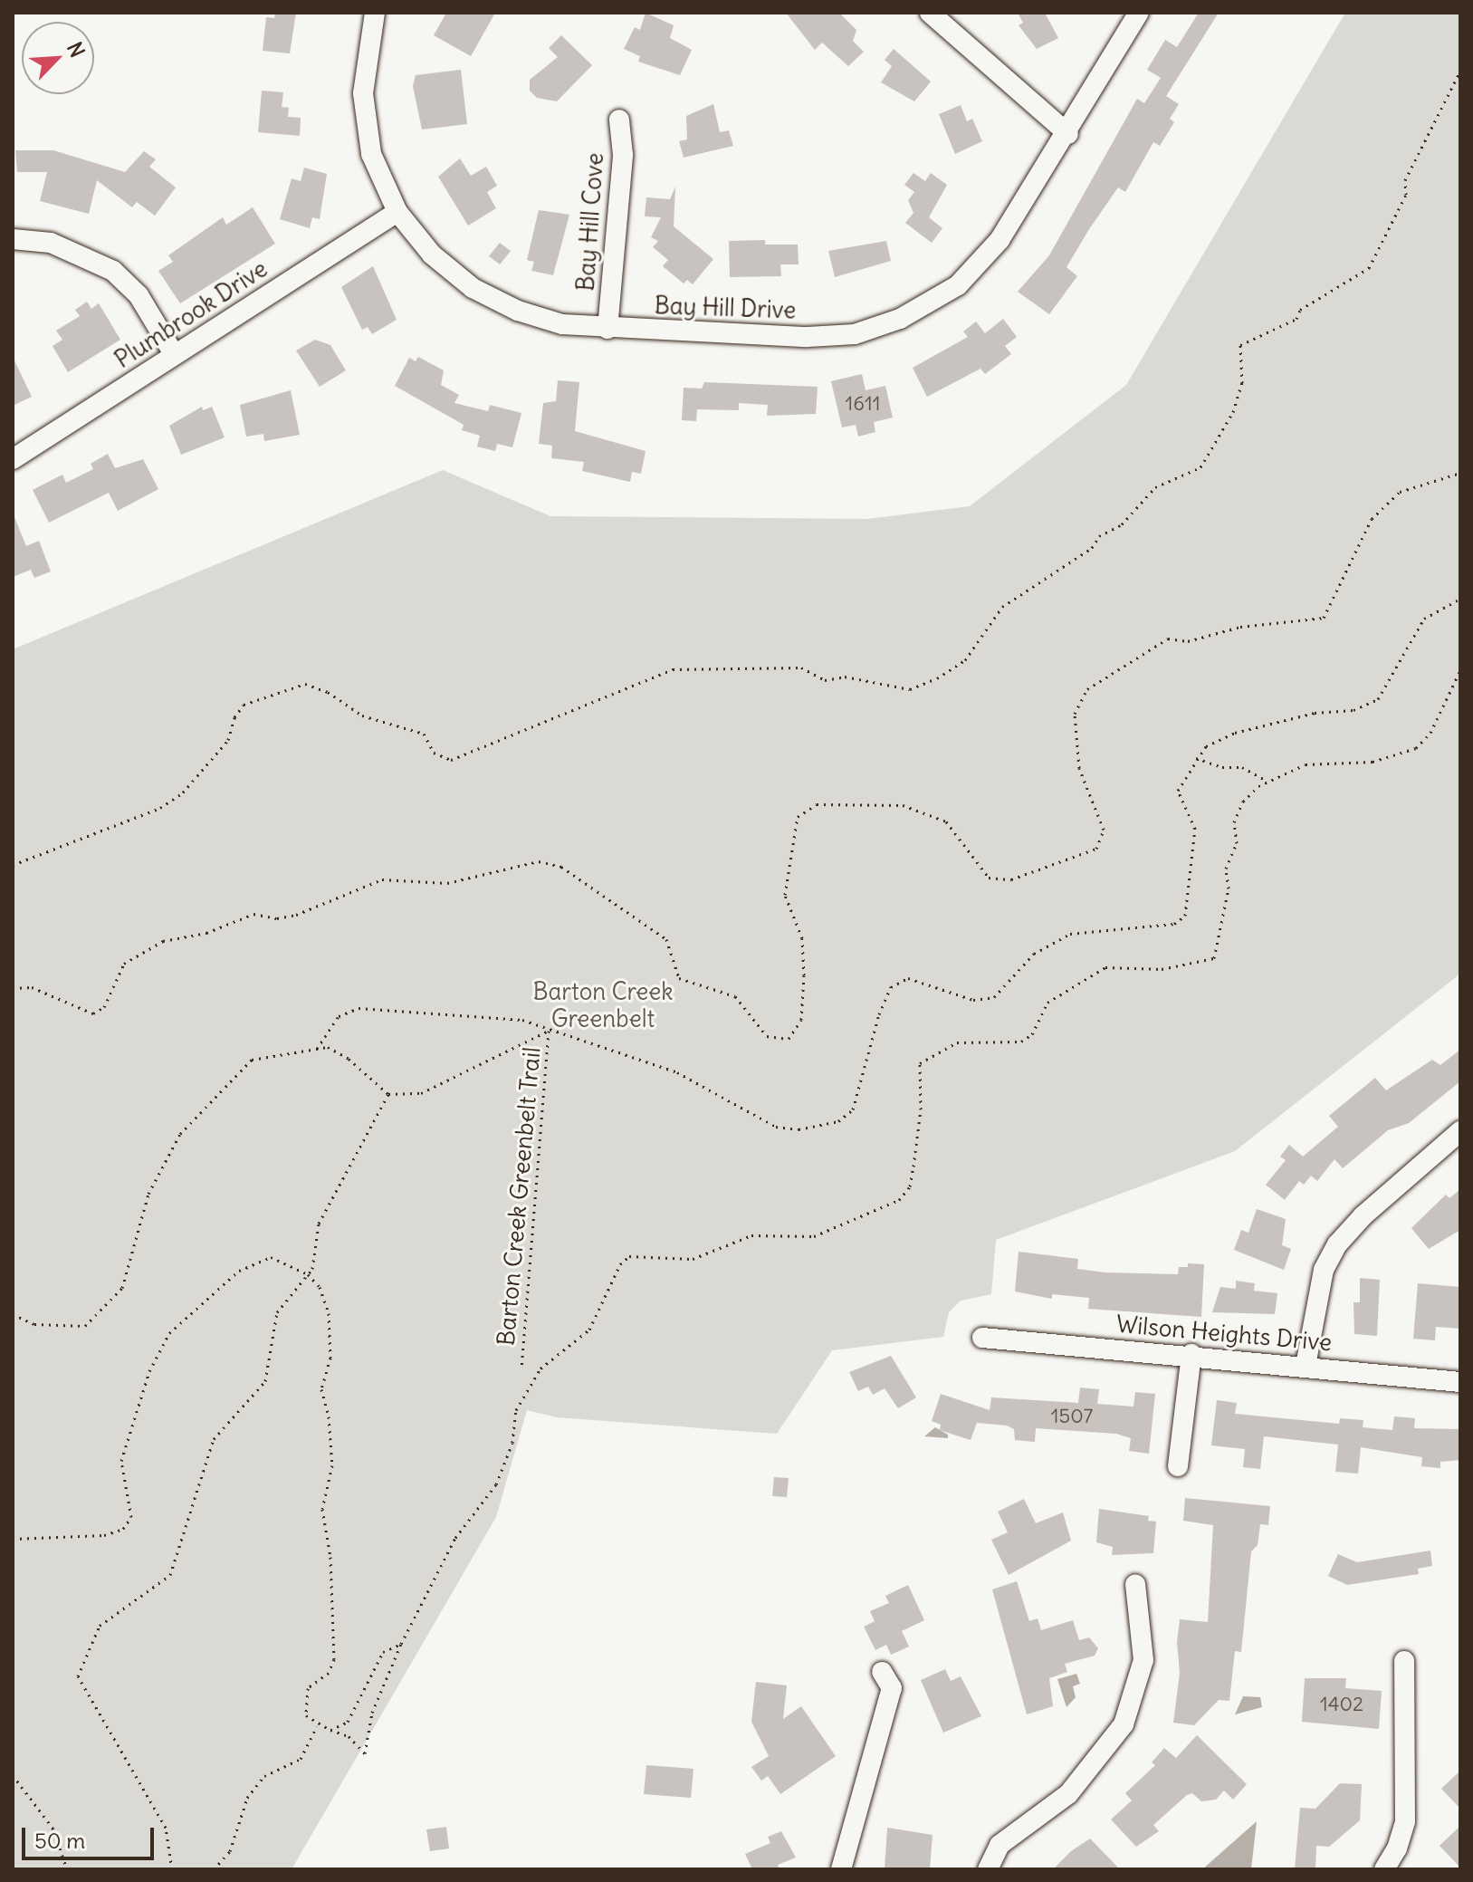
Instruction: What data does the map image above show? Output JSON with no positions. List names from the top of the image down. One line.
{"streets":{"street":["Bay Hill Cove","Bay Hill Drive","Plumbrook Drive","Wilson Heights Drive"],"path":["Barton Creek Greenbelt Trail"]},"crossings":[["Bay Hill Cove","Bay Hill Drive"],["Bay Hill Drive","Plumbrook Drive"]],"parks":["Barton Creek Greenbelt"],"house_numbers":["1611","1507","1402"],"scale_bar":"50 m","north":"top right"}
